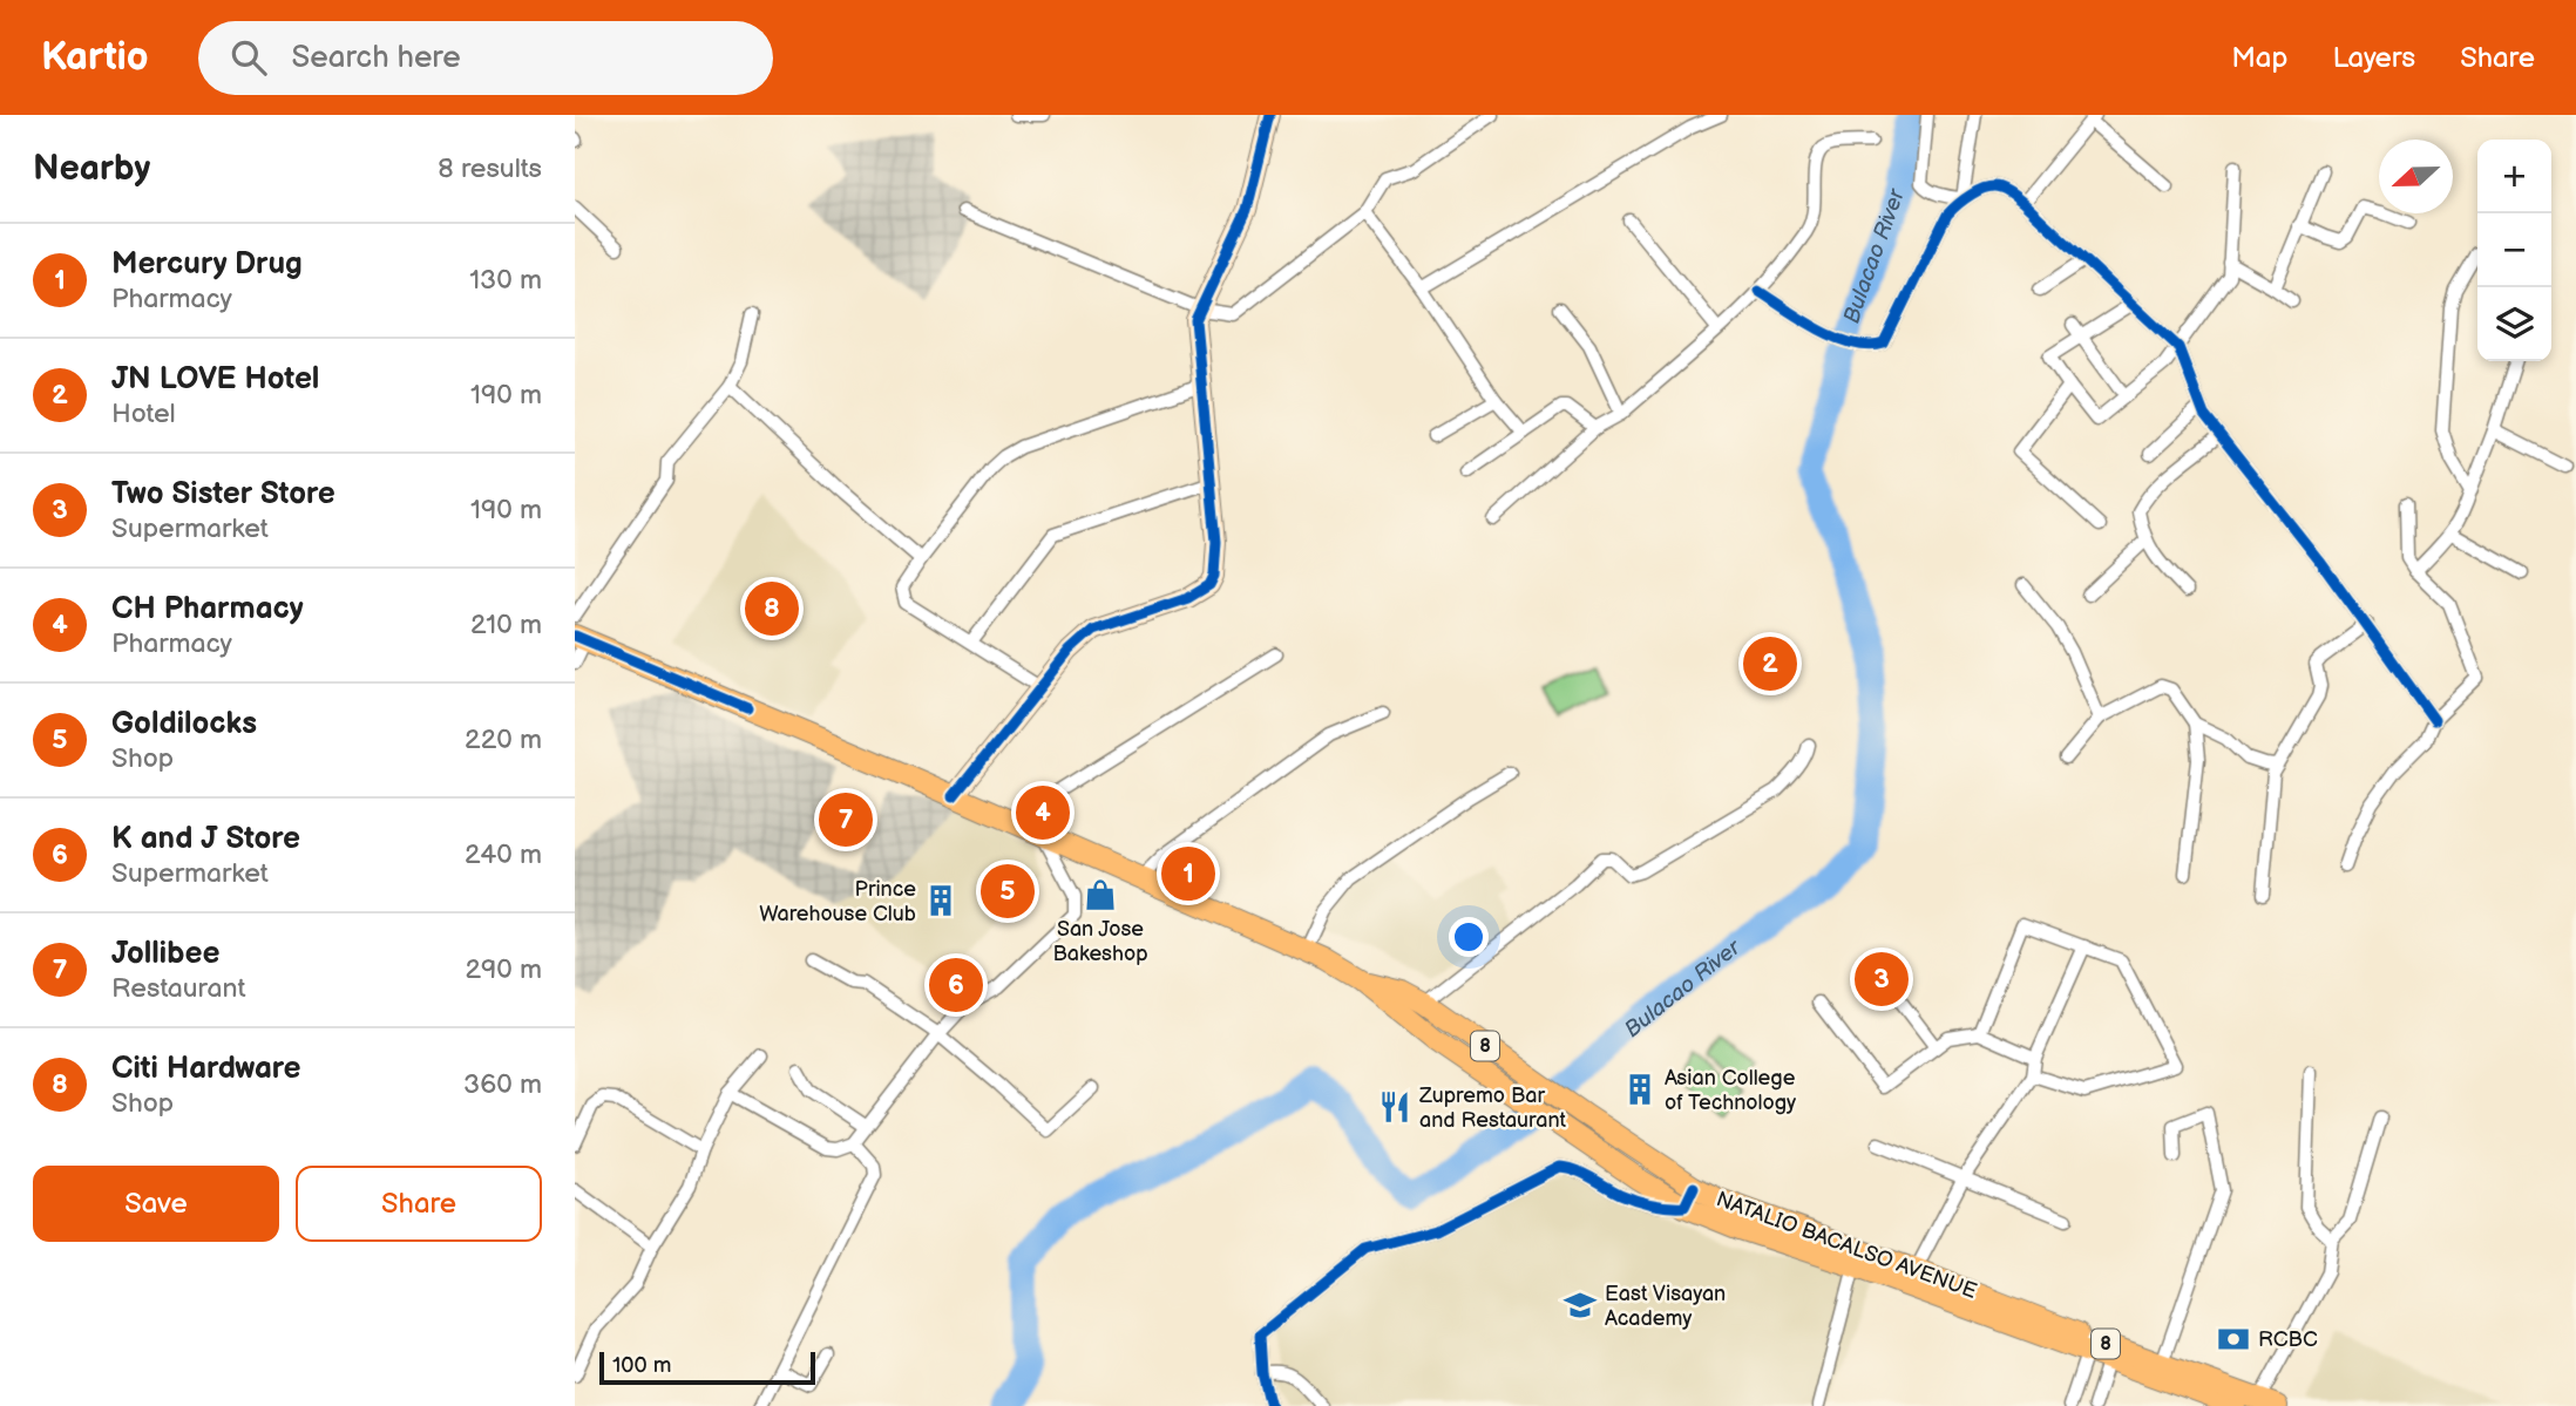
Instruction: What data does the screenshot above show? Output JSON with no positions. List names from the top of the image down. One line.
{"streets":{"main road":["8","NATALIO BACALSO AVENUE"]},"water":["Bulacao River"],"places":{"shop":["San Jose Bakeshop"],"building":["Prince Warehouse Club","Asian College of Technology"],"restaurant":["Zupremo Bar and Restaurant"],"school or university":["East Visayan Academy"],"bank":["RCBC"]},"scale_bar":"100 m","north":"left","page":{"header":"Kartio","search":"Search here","nav":["Map","Layers","Share"],"heading":["Nearby","8 results"],"map_buttons":["+","−"],"list":[{"mark":"1","name":"Mercury Drug","note":"Pharmacy","value":"130 m"},{"mark":"2","name":"JN LOVE Hotel","note":"Hotel","value":"190 m"},{"mark":"3","name":"Two Sister Store","note":"Supermarket","value":"190 m"},{"mark":"4","name":"CH Pharmacy","note":"Pharmacy","value":"210 m"},{"mark":"5","name":"Goldilocks","note":"Shop","value":"220 m"},{"mark":"6","name":"K and J Store","note":"Supermarket","value":"240 m"},{"mark":"7","name":"Jollibee","note":"Restaurant","value":"290 m"},{"mark":"8","name":"Citi Hardware","note":"Shop","value":"360 m"}],"pins":["8","2","4","7","1","5","3","6"],"buttons":["Save","Share"],"scale":"100 m"}}
